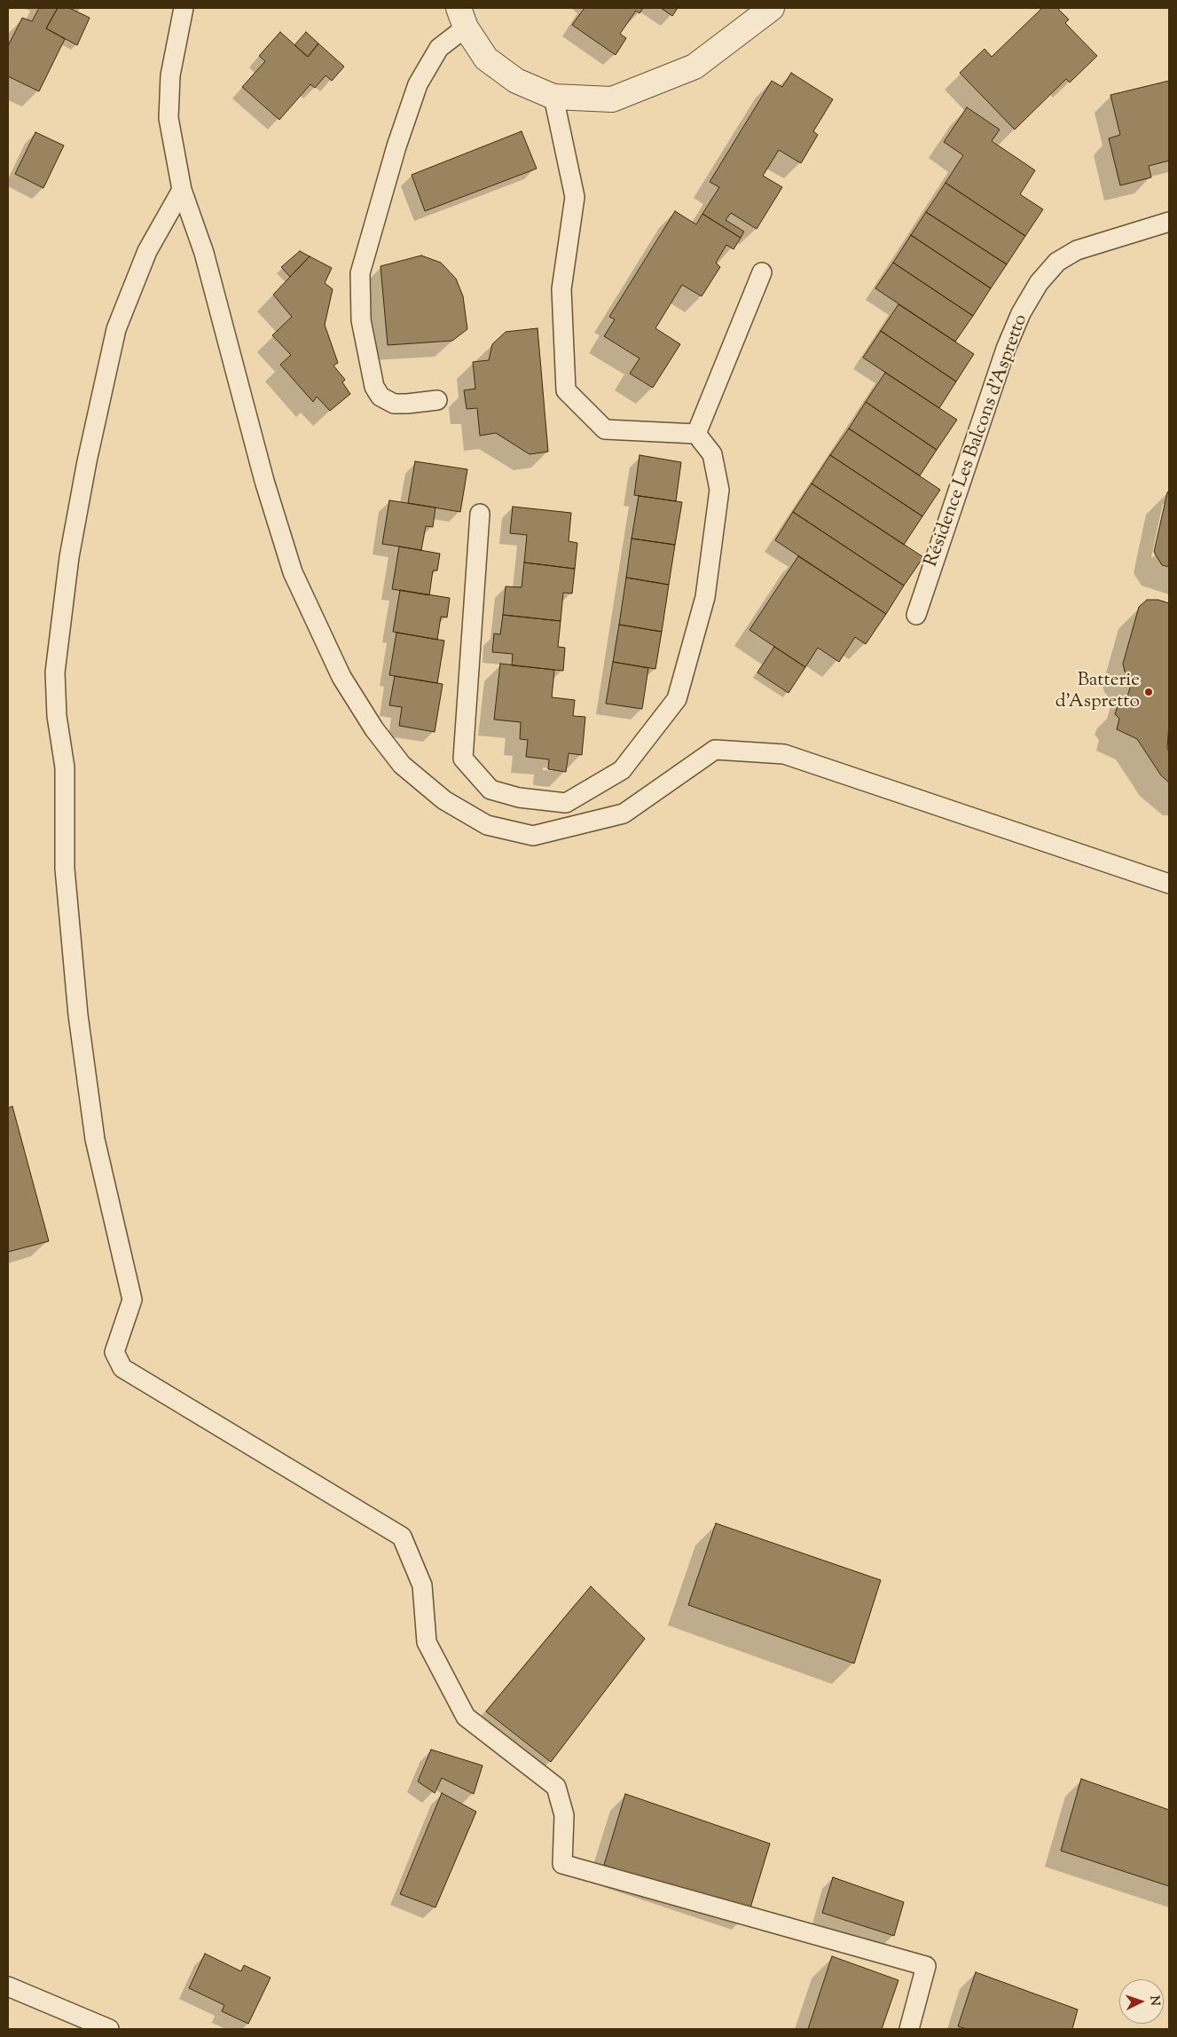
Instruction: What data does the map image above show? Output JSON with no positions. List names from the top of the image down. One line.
{"streets":{"lane":["Résidence Les Balcons d'Aspretto"]},"places":["Batterie d'Aspretto"],"north":"right"}
